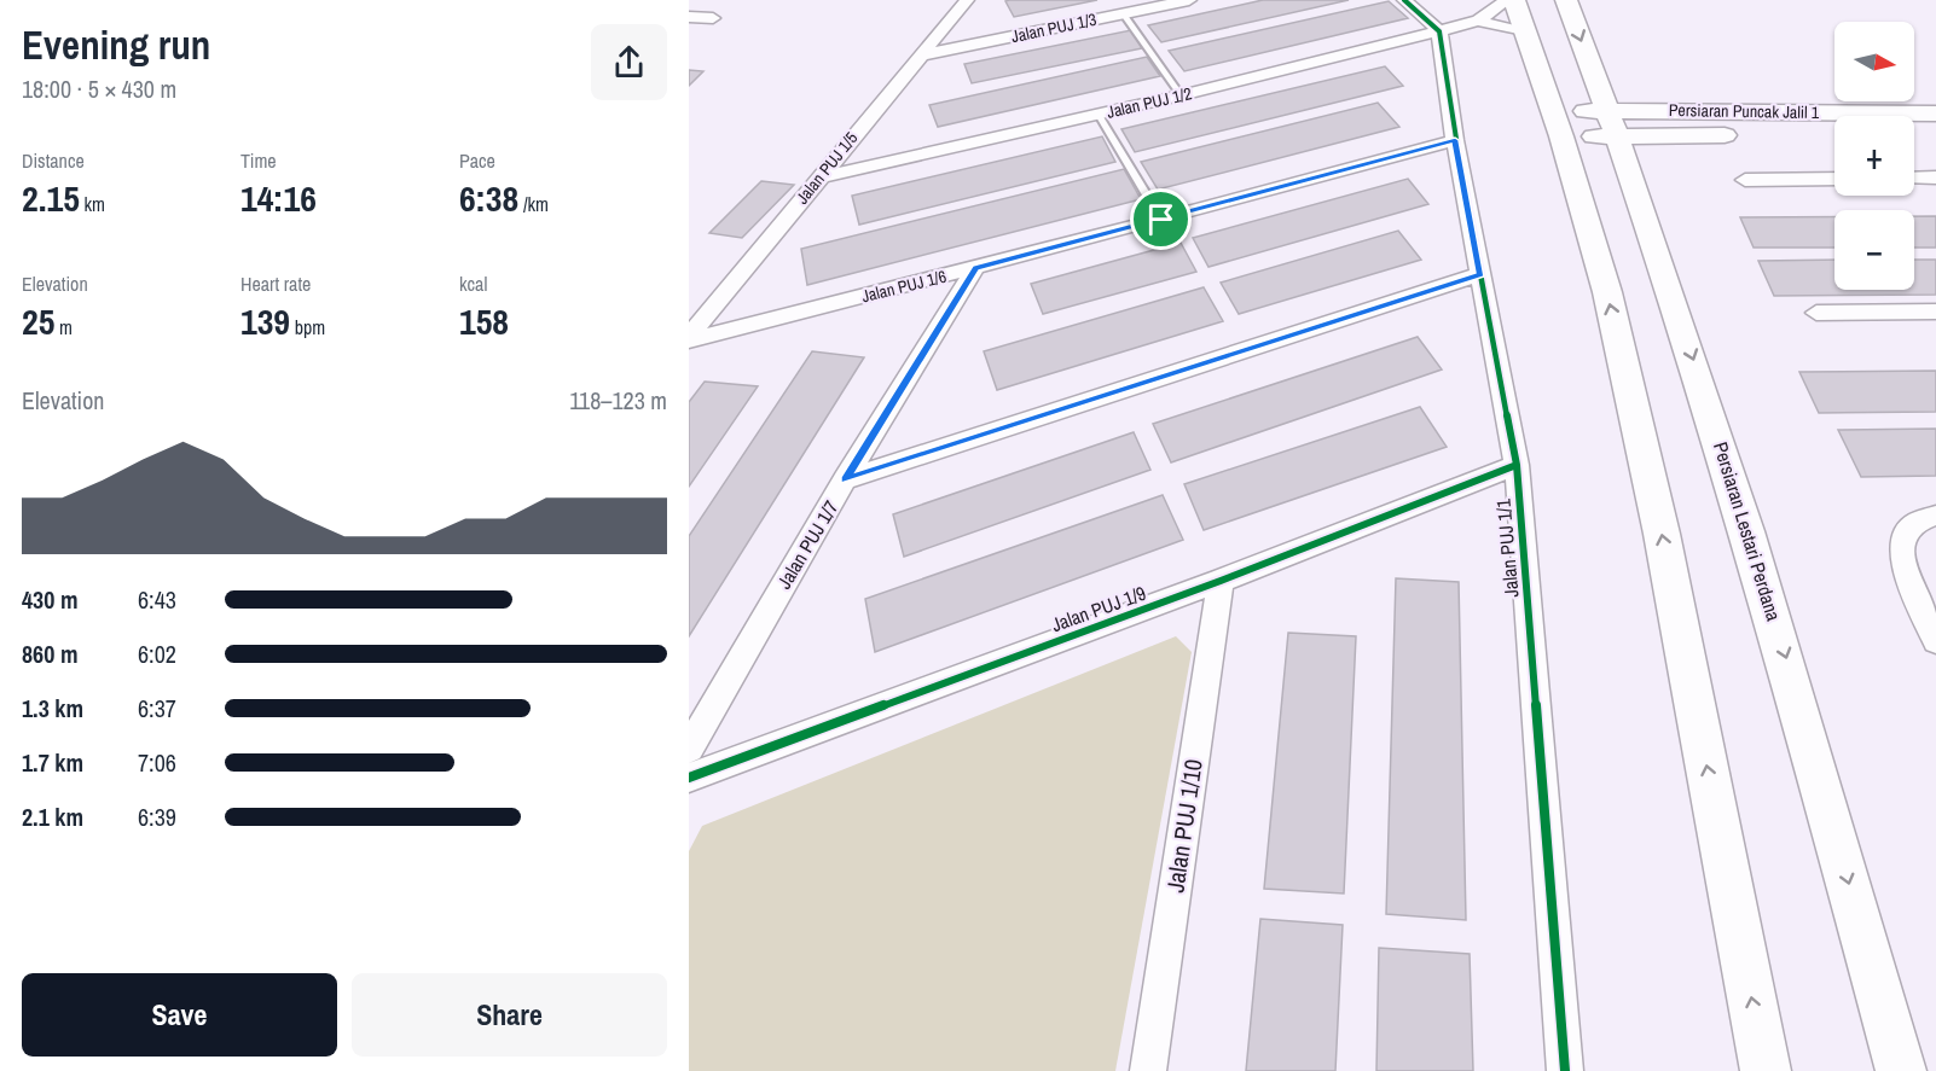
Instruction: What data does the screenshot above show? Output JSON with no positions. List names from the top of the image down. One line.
{"streets":{"main road":["Persiaran Puncak Jalil 1","Persiaran Lestari Perdana"],"street":["Jalan PUJ 1/3","Jalan PUJ 1/2","Jalan PUJ 1/5","Jalan PUJ 1/6","Jalan PUJ 1/7","Jalan PUJ 1/1","Jalan PUJ 1/9","Jalan PUJ 1/10"]},"crossings":[["Jalan PUJ 1/3","Jalan PUJ 1/5"],["Jalan PUJ 1/2","Jalan PUJ 1/5"],["Jalan PUJ 1/2","Jalan PUJ 1/1"],["Persiaran Puncak Jalil 1","Persiaran Lestari Perdana"],["Jalan PUJ 1/5","Jalan PUJ 1/6"],["Jalan PUJ 1/6","Jalan PUJ 1/7"],["Jalan PUJ 1/6","Jalan PUJ 1/1"],["Jalan PUJ 1/1","Jalan PUJ 1/9"],["Jalan PUJ 1/9","Jalan PUJ 1/10"]],"north":"right","page":{"heading":["Evening run","18:00 · 5 × 430 m"],"map_buttons":["+","−"],"stats":[["Distance","2.15 km"],["Time","14:16"],["Pace","6:38 /km"],["Elevation","25 m"],["Heart rate","139 bpm"],["kcal","158"]],"chart":["Elevation","118–123 m"],"list":[{"name":"430 m","note":"6:43"},{"name":"860 m","note":"6:02"},{"name":"1.3 km","note":"6:37"},{"name":"1.7 km","note":"7:06"},{"name":"2.1 km","note":"6:39"}],"buttons":["Save","Share"]}}
